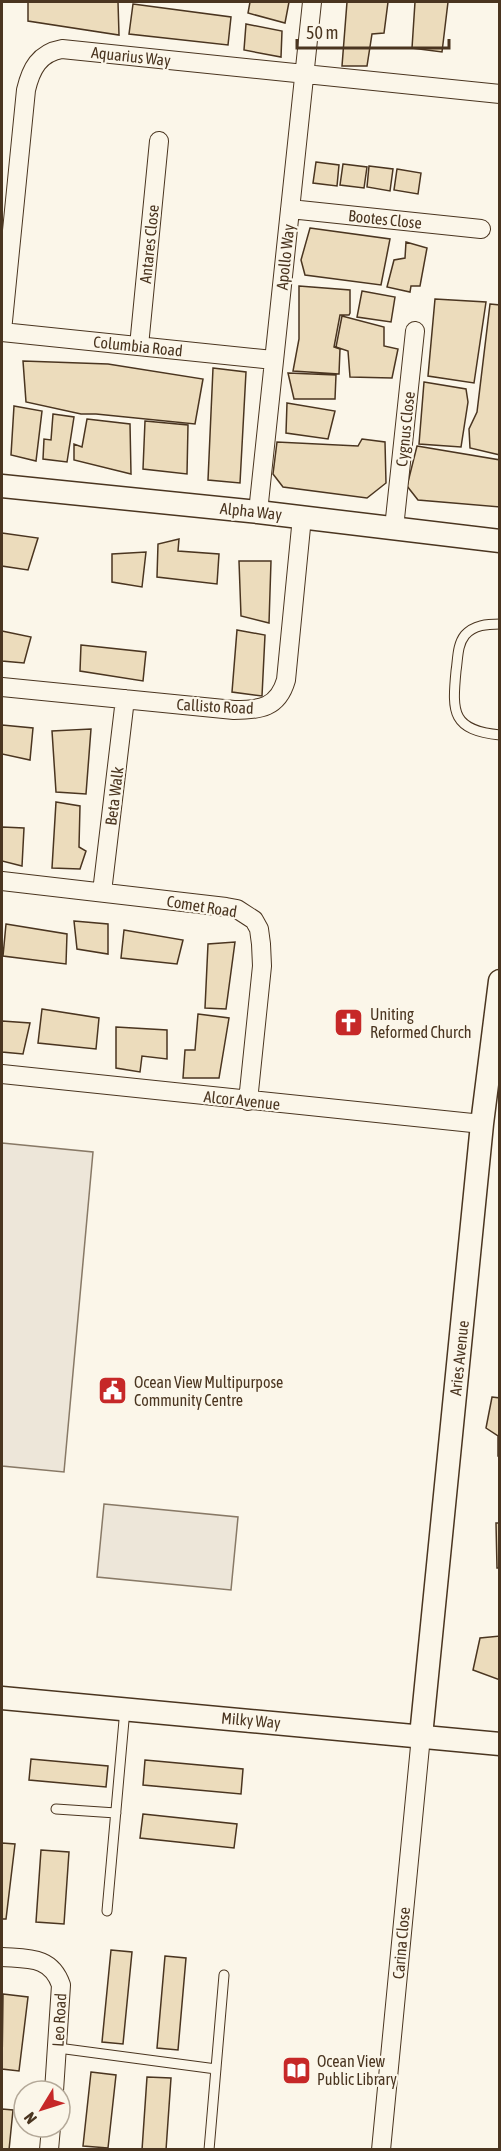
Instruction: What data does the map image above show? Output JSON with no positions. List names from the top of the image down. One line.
{"streets":{"street":["Aquarius Way","Bootes Close","Antares Close","Apollo Way","Columbia Road","Cygnus Close","Alpha Way","Callisto Road","Beta Walk","Comet Road","Alcor Avenue","Aries Avenue","Milky Way","Carina Close","Leo Road"]},"crossings":[["Aquarius Way","Apollo Way"],["Aquarius Way","Columbia Road"],["Bootes Close","Apollo Way"],["Antares Close","Columbia Road"],["Apollo Way","Columbia Road"],["Apollo Way","Alpha Way"],["Cygnus Close","Alpha Way"],["Alpha Way","Callisto Road"],["Callisto Road","Beta Walk"],["Beta Walk","Comet Road"],["Comet Road","Alcor Avenue"],["Alcor Avenue","Aries Avenue"],["Aries Avenue","Milky Way"],["Aries Avenue","Carina Close"],["Milky Way","Carina Close"]],"places":{"church":["Uniting Reformed Church"],"public building":["Ocean View Multipurpose Community Centre"],"library":["Ocean View Public Library"]},"scale_bar":"50 m","north":"bottom left"}
